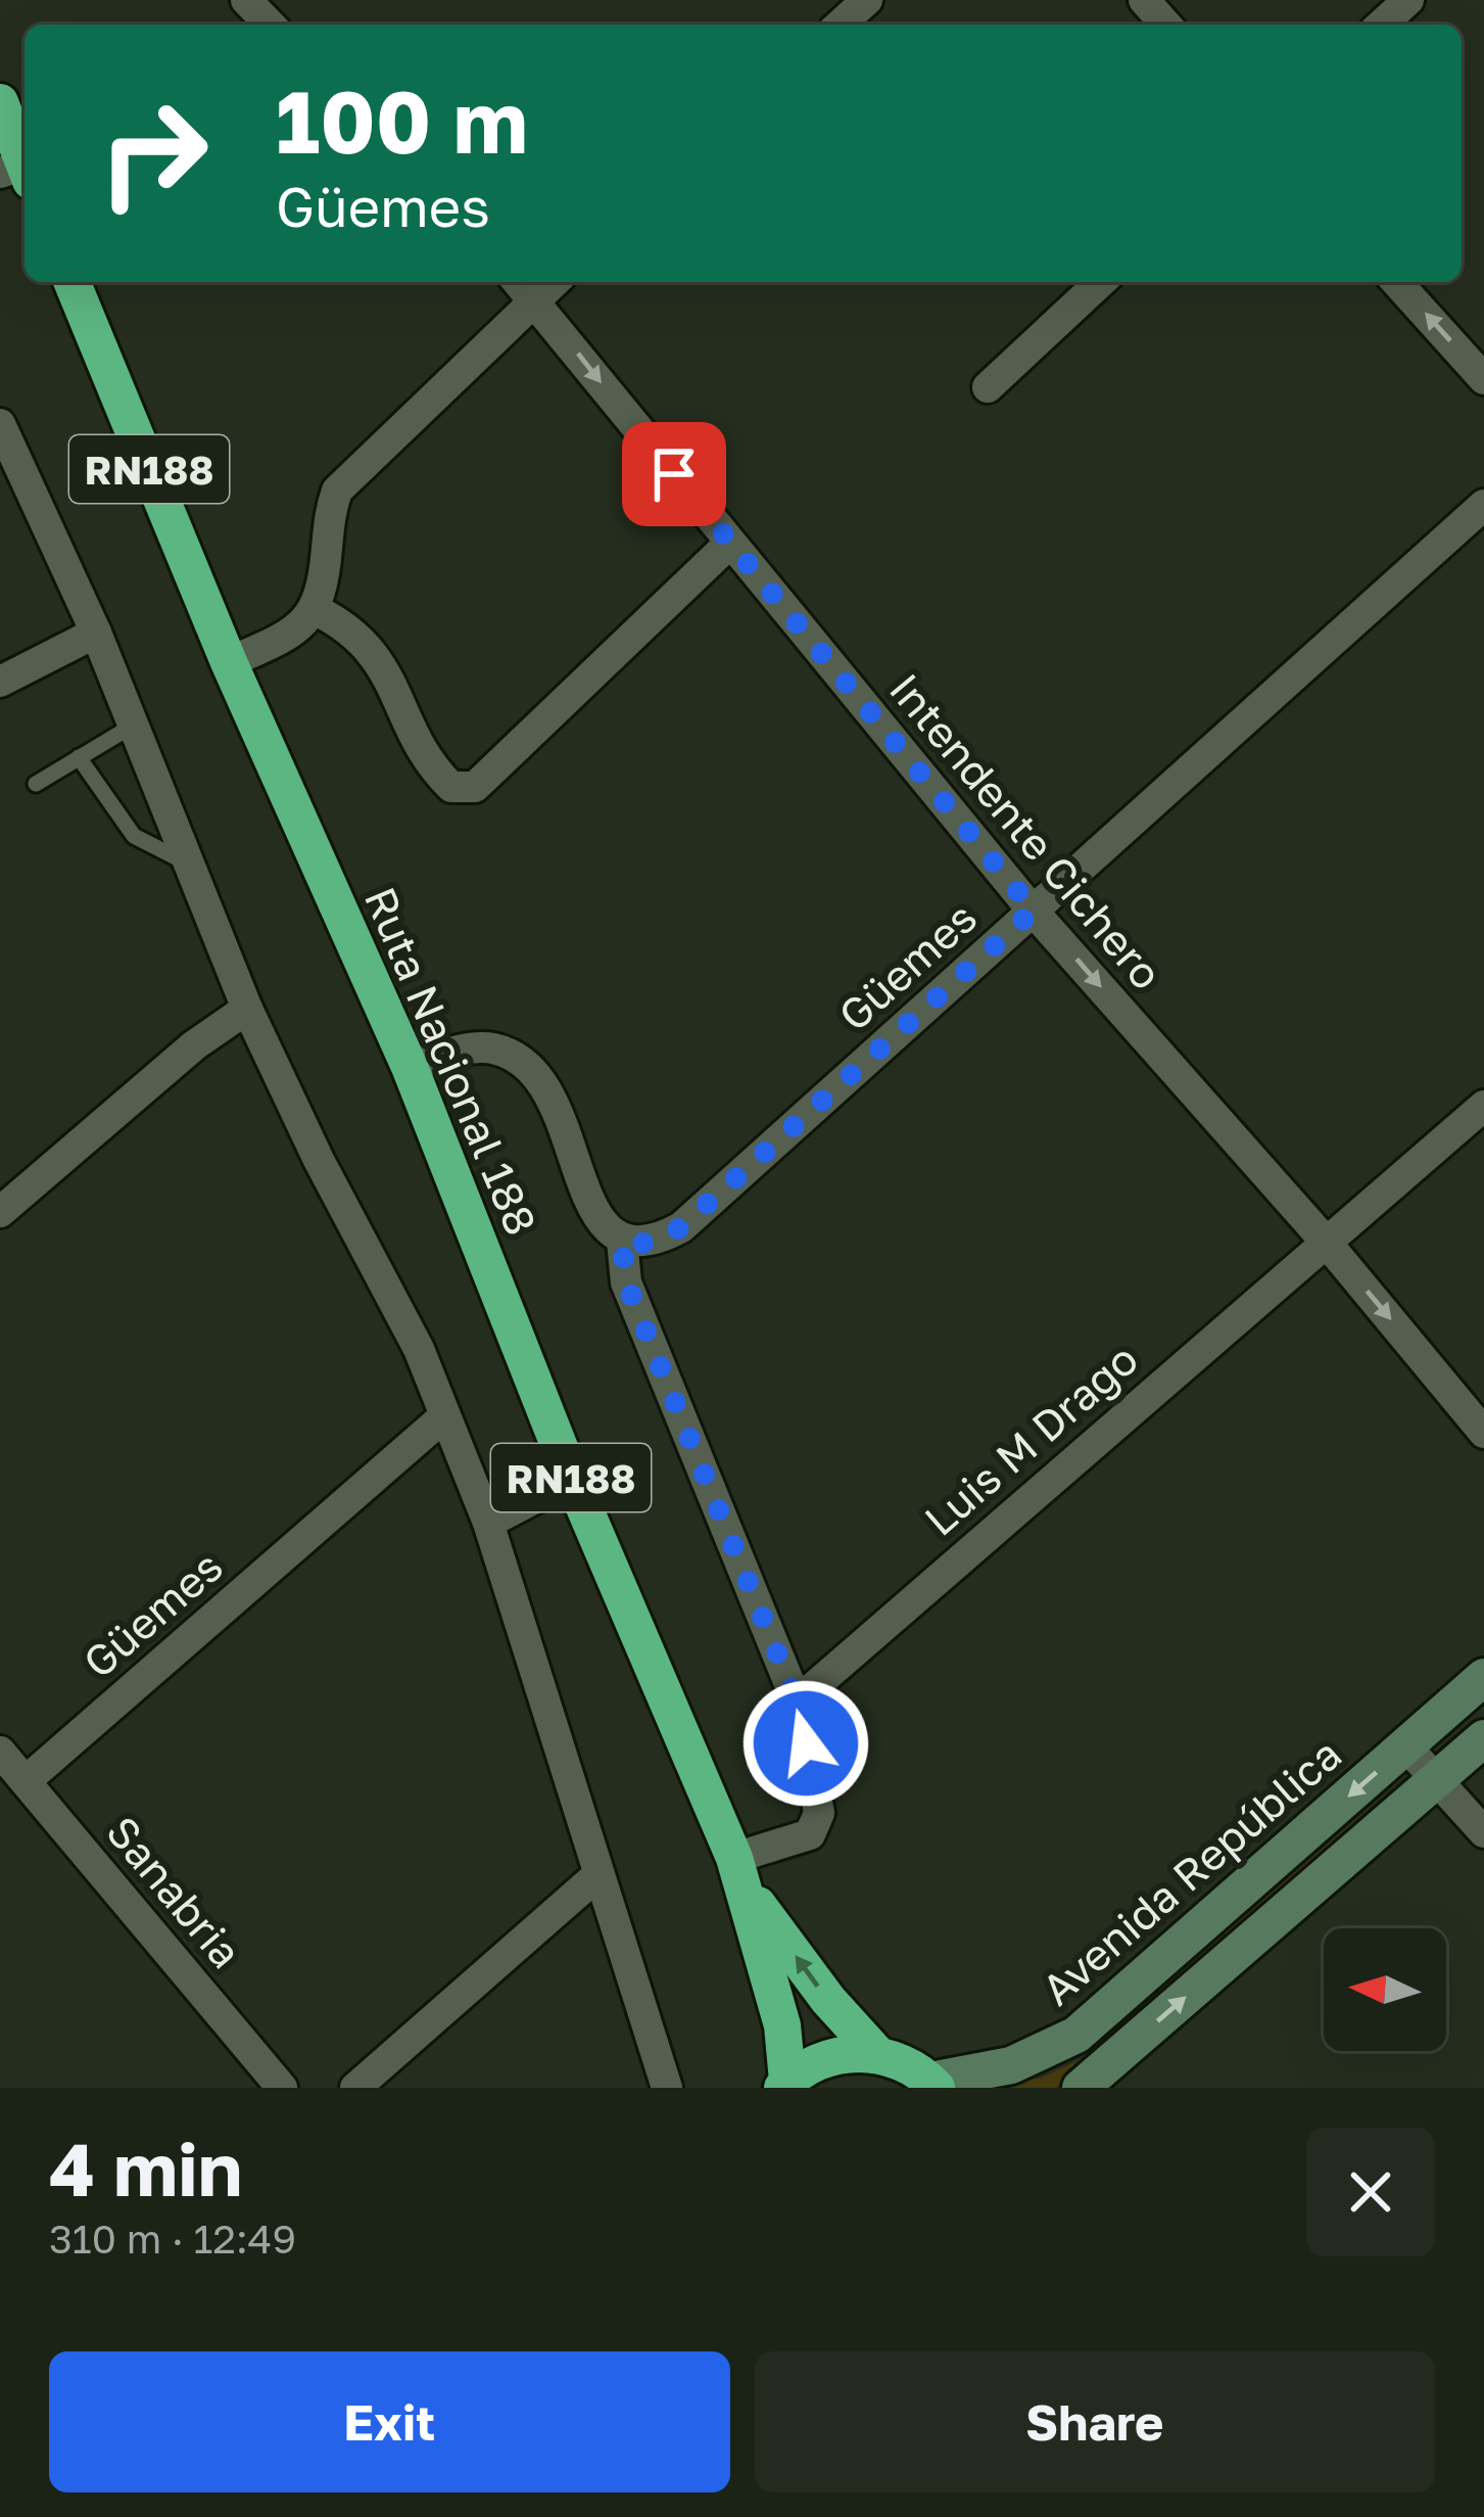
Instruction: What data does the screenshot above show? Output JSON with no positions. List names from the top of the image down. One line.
{"streets":{"highway":["RN188","Ruta Nacional 188"],"main road":["Avenida República"],"street":["Intendente Cichero","Güemes","Luis M Drago","Sanabria"]},"crossings":[["Intendente Cichero","Güemes"],["Intendente Cichero","Luis M Drago"],["Güemes","Sanabria"],["Ruta Nacional 188","Avenida República"]],"one_way":["Intendente Cichero"],"north":"left","page":{"turn":["100 m","Güemes"],"heading":["4 min","310 m · 12:49"],"buttons":["Exit","Share"]}}
